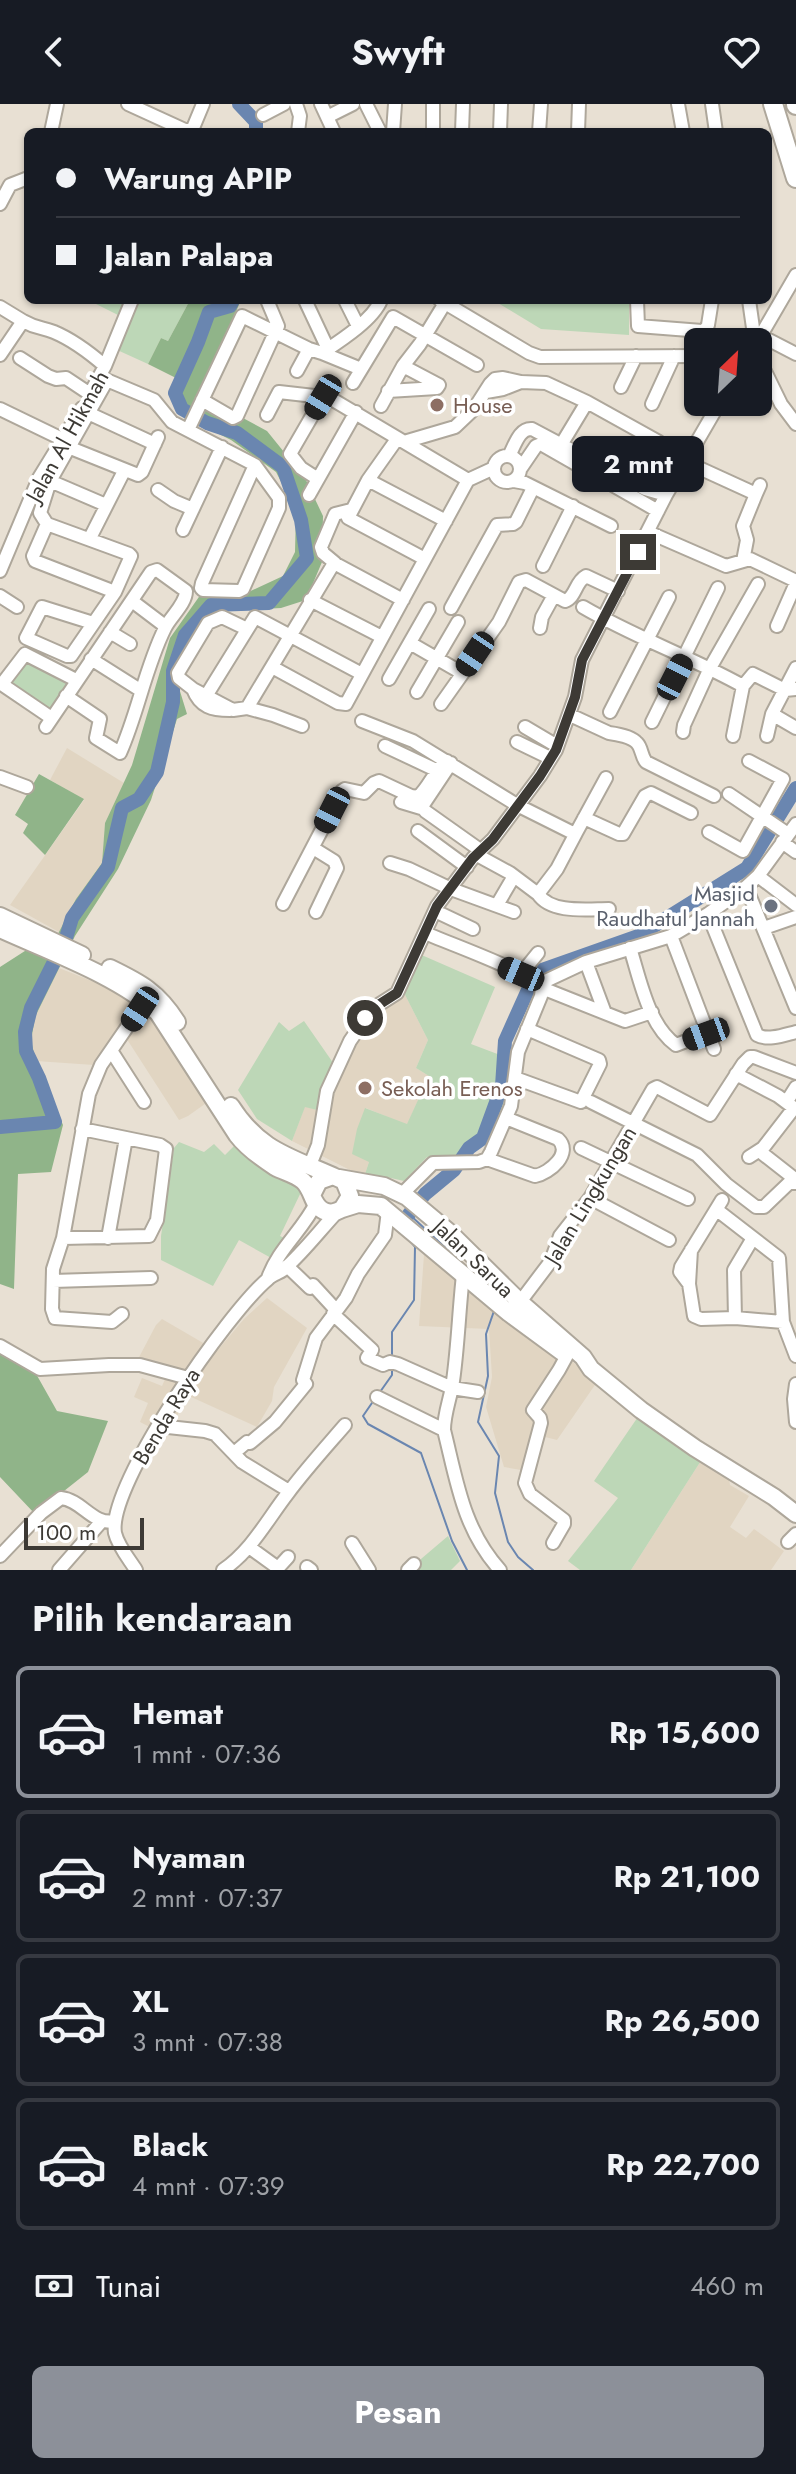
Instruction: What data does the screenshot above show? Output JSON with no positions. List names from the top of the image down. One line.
{"streets":{"main road":["Jalan Sarua"],"street":["Jalan Al Hikmah","Jalan Lingkungan","Benda Raya"]},"crossings":[["Jalan Lingkungan","Jalan Sarua"],["Jalan Sarua","Benda Raya"]],"places":["House","Masjid Raudhatul Jannah","Sekolah Erenos"],"scale_bar":"100 m","north":"top right","page":{"header":"Swyft","banner":["Warung APIP","Jalan Palapa"],"bubble":"2 mnt","scale":"100 m","heading":"Pilih kendaraan","list":[{"name":"Hemat","note":"1 mnt · 07:36","value":"Rp 15,600"},{"name":"Nyaman","note":"2 mnt · 07:37","value":"Rp 21,100"},{"name":"XL","note":"3 mnt · 07:38","value":"Rp 26,500"},{"name":"Black","note":"4 mnt · 07:39","value":"Rp 22,700"}],"pay":["Tunai","460 m"],"buttons":"Pesan"}}
